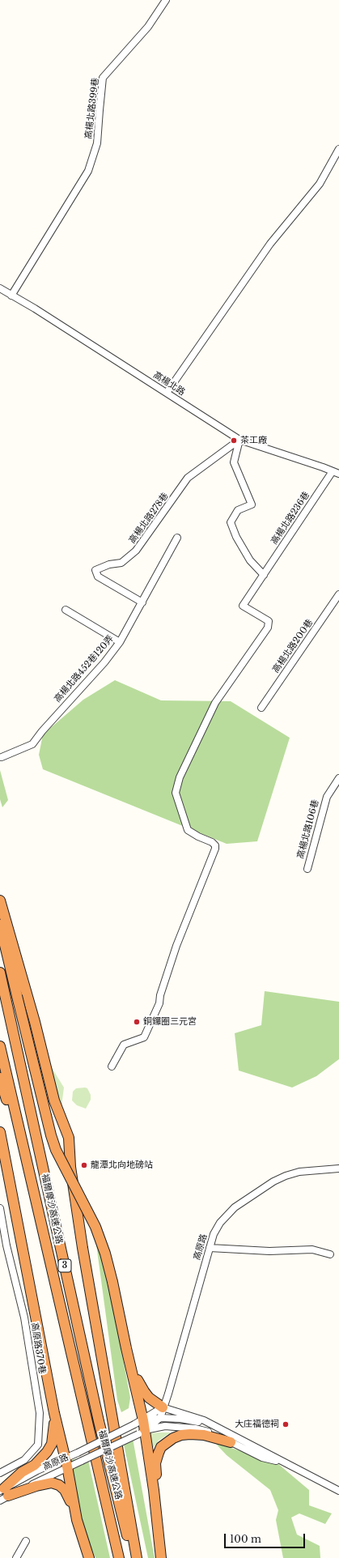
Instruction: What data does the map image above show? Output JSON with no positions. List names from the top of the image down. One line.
{"streets":{"highway":["福爾摩沙高速公路","3"],"street":["高楊北路399巷","高楊北路","高楊北路278巷","高楊北路236巷","高楊北路200巷","高楊北路452巷120弄","高楊北路106巷","高原路","高原路370巷"]},"crossings":[["高楊北路399巷","高楊北路"],["高楊北路","高楊北路278巷"],["高楊北路","高楊北路236巷"],["高楊北路278巷","高楊北路452巷120弄"]],"places":["茶工廠","銅鑼圈三元宮","龍潭北向地磅站","大庄福德祠"],"scale_bar":"100 m"}
